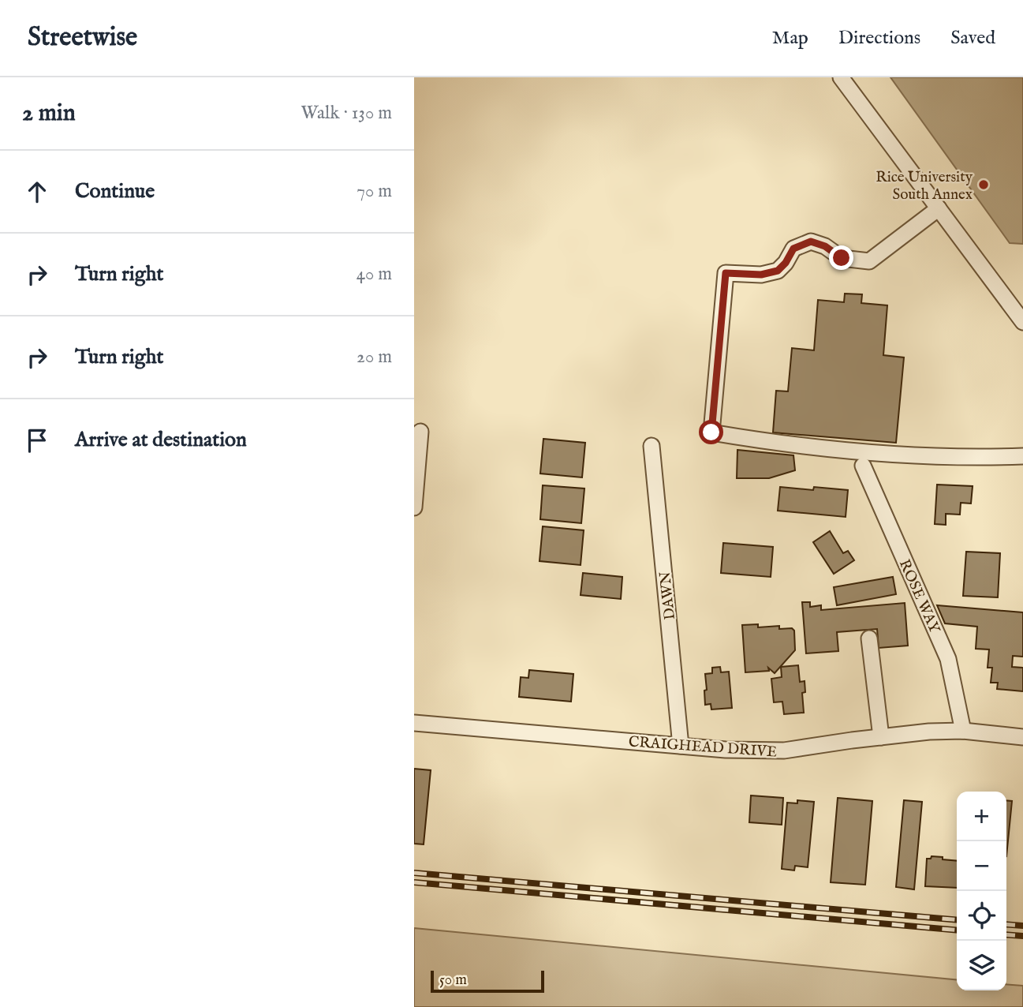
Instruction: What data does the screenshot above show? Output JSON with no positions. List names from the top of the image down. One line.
{"streets":{"street":["DAWN","ROSE WAY","CRAIGHEAD DRIVE"]},"crossings":[["DAWN","CRAIGHEAD DRIVE"],["ROSE WAY","CRAIGHEAD DRIVE"]],"places":["Rice University South Annex"],"scale_bar":"50 m","page":{"header":"Streetwise","nav":["Map","Directions","Saved"],"heading":["2 min","Walk · 130 m"],"list":[["Continue","70 m"],["Turn right","40 m"],["Turn right","20 m"],"Arrive at destination"],"map_buttons":["+","−"],"scale":"50 m"}}
